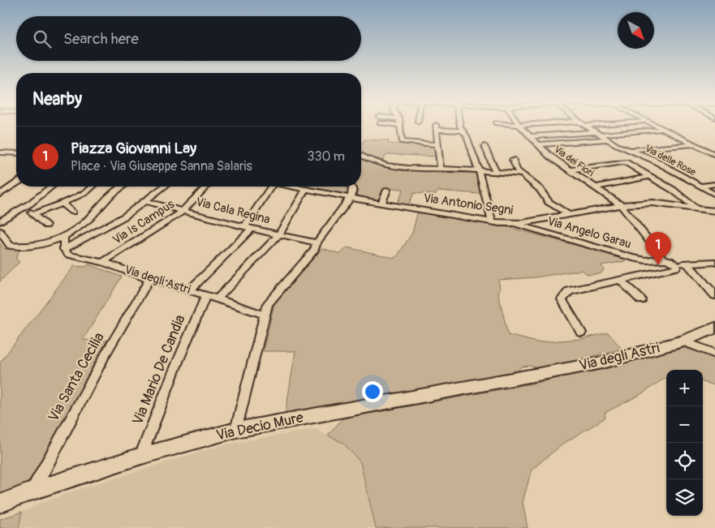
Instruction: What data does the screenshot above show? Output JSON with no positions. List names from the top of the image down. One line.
{"streets":{"street":["Via delle Rose","Via dei Fiori","Via Antonio Segni","Via Cala Regina","Via Is Campus","Via Angelo Garau","Via degli Astri","Via Mario De Candia","Via Santa Cecilia","Via Decio Mure"]},"crossings":[["Via dei Fiori","Via Antonio Segni"],["Via dei Fiori","Via Angelo Garau"],["Via Antonio Segni","Via Angelo Garau"],["Via Cala Regina","Via Is Campus"],["Via Is Campus","Via degli Astri"],["Via degli Astri","Via Mario De Candia"],["Via degli Astri","Via Santa Cecilia"],["Via degli Astri","Via Decio Mure"],["Via Mario De Candia","Via Decio Mure"],["Via Santa Cecilia","Via Decio Mure"]],"north":"bottom right","page":{"search":"Search here","heading":"Nearby","list":[{"mark":"1","name":"Piazza Giovanni Lay","note":"Place · Via Giuseppe Sanna Salaris","value":"330 m"}],"pins":"1","map_buttons":["+","−"]}}
